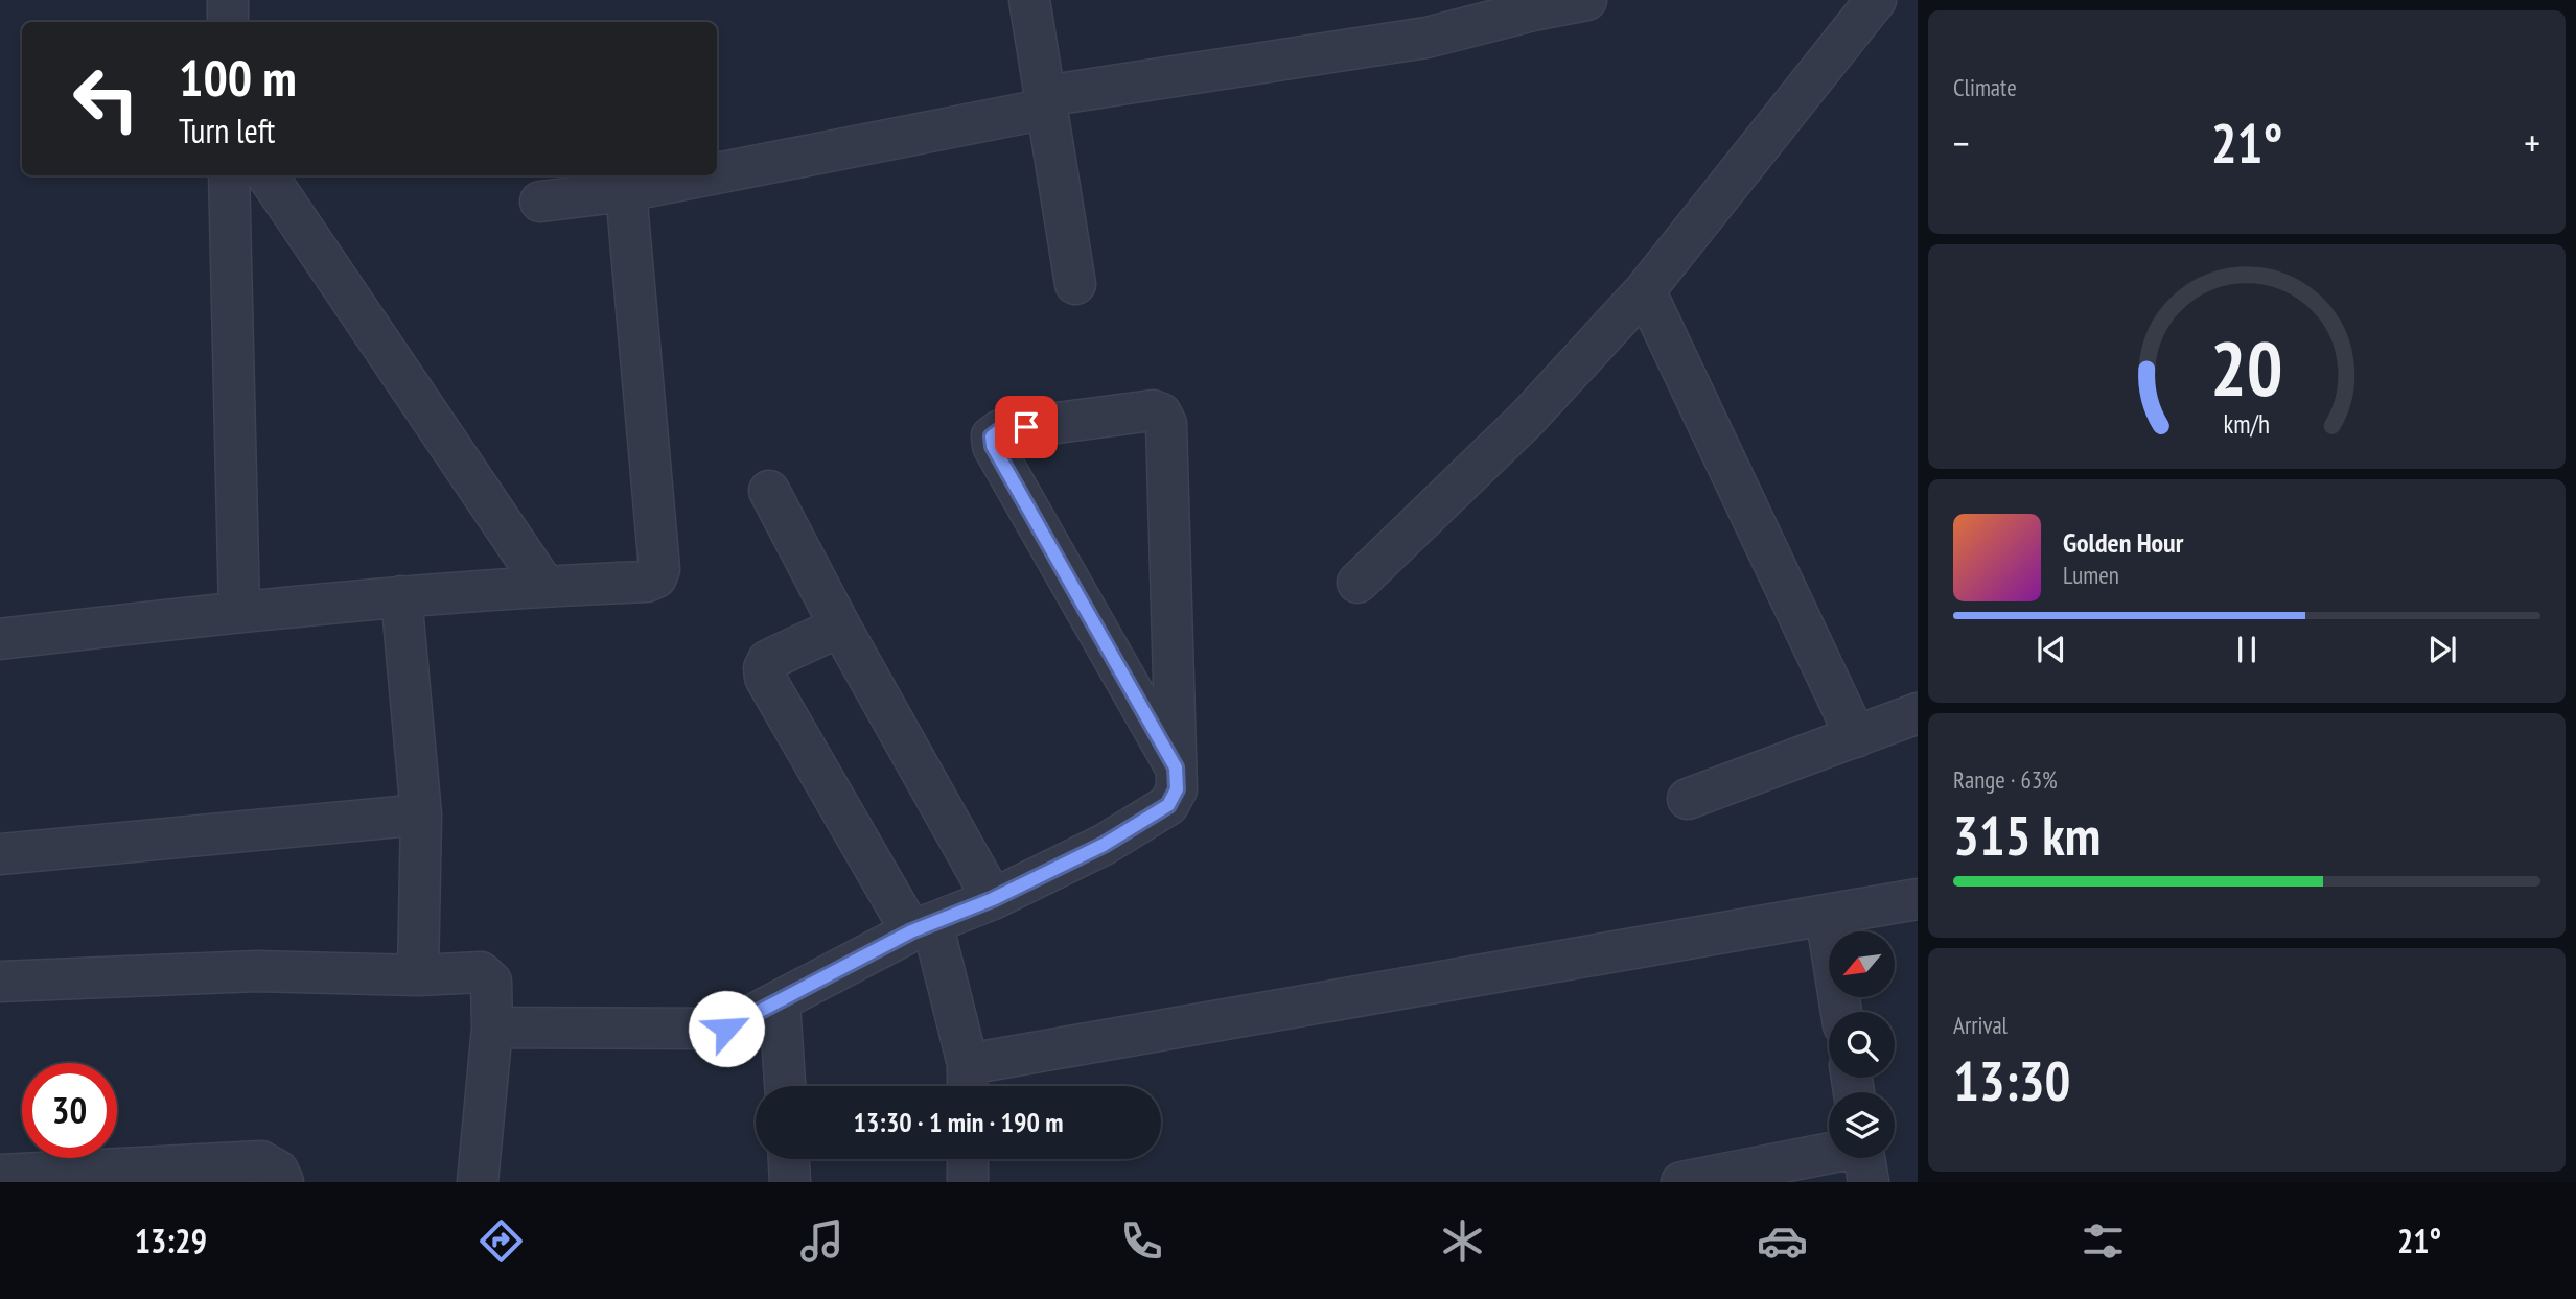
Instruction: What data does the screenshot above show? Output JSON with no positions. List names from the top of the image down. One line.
{"north":"bottom left","page":{"tile":["Climate",["Range · 63%","315 km"],["Arrival","13:30"]],"turn":["100 m","Turn left"],"heat":["−","21°","+"],"song":["Golden Hour","Lumen"],"limit":"30","trip":"13:30 · 1 min · 190 m","tabs":["13:29","21°"],"gauge":["20","km/h"]}}
